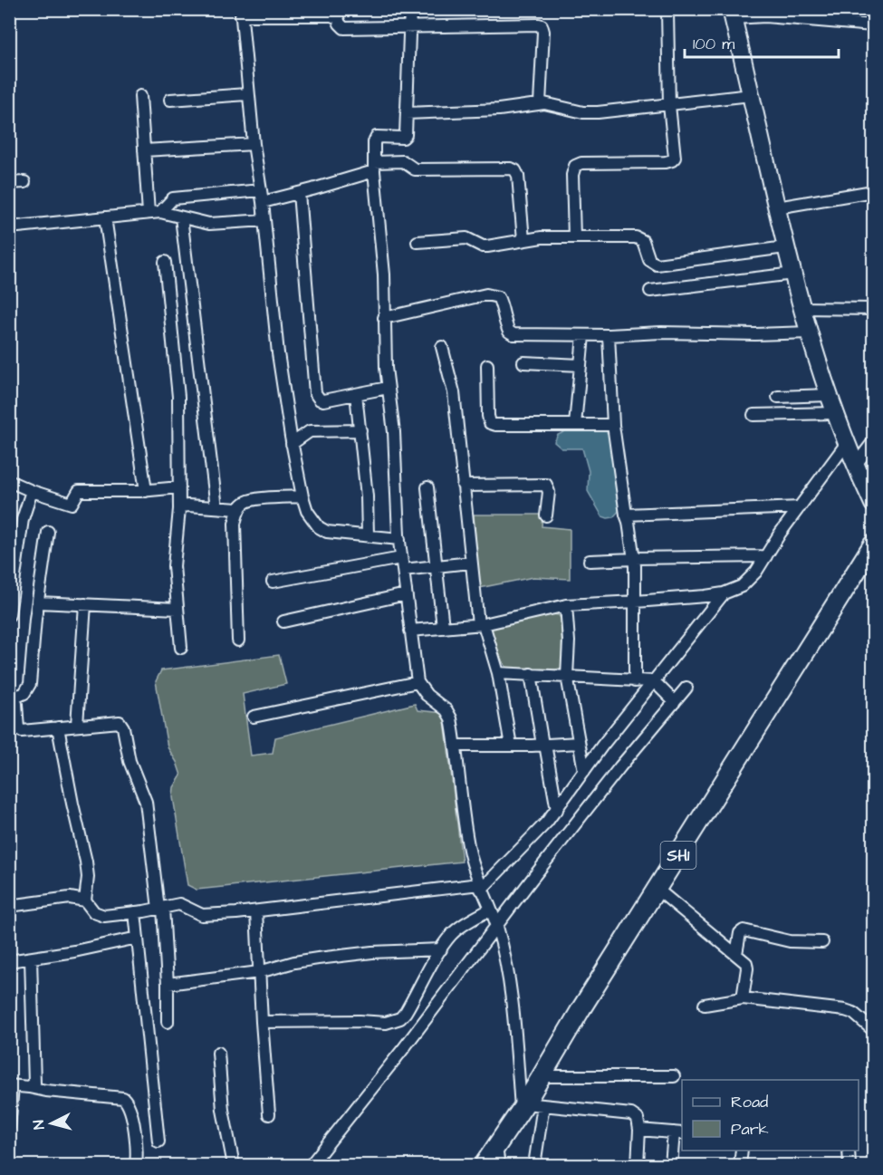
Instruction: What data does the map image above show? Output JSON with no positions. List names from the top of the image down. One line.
{"streets":{"main road":["SH1"]},"legend":["Road","Park"],"scale_bar":"100 m","north":"left"}
